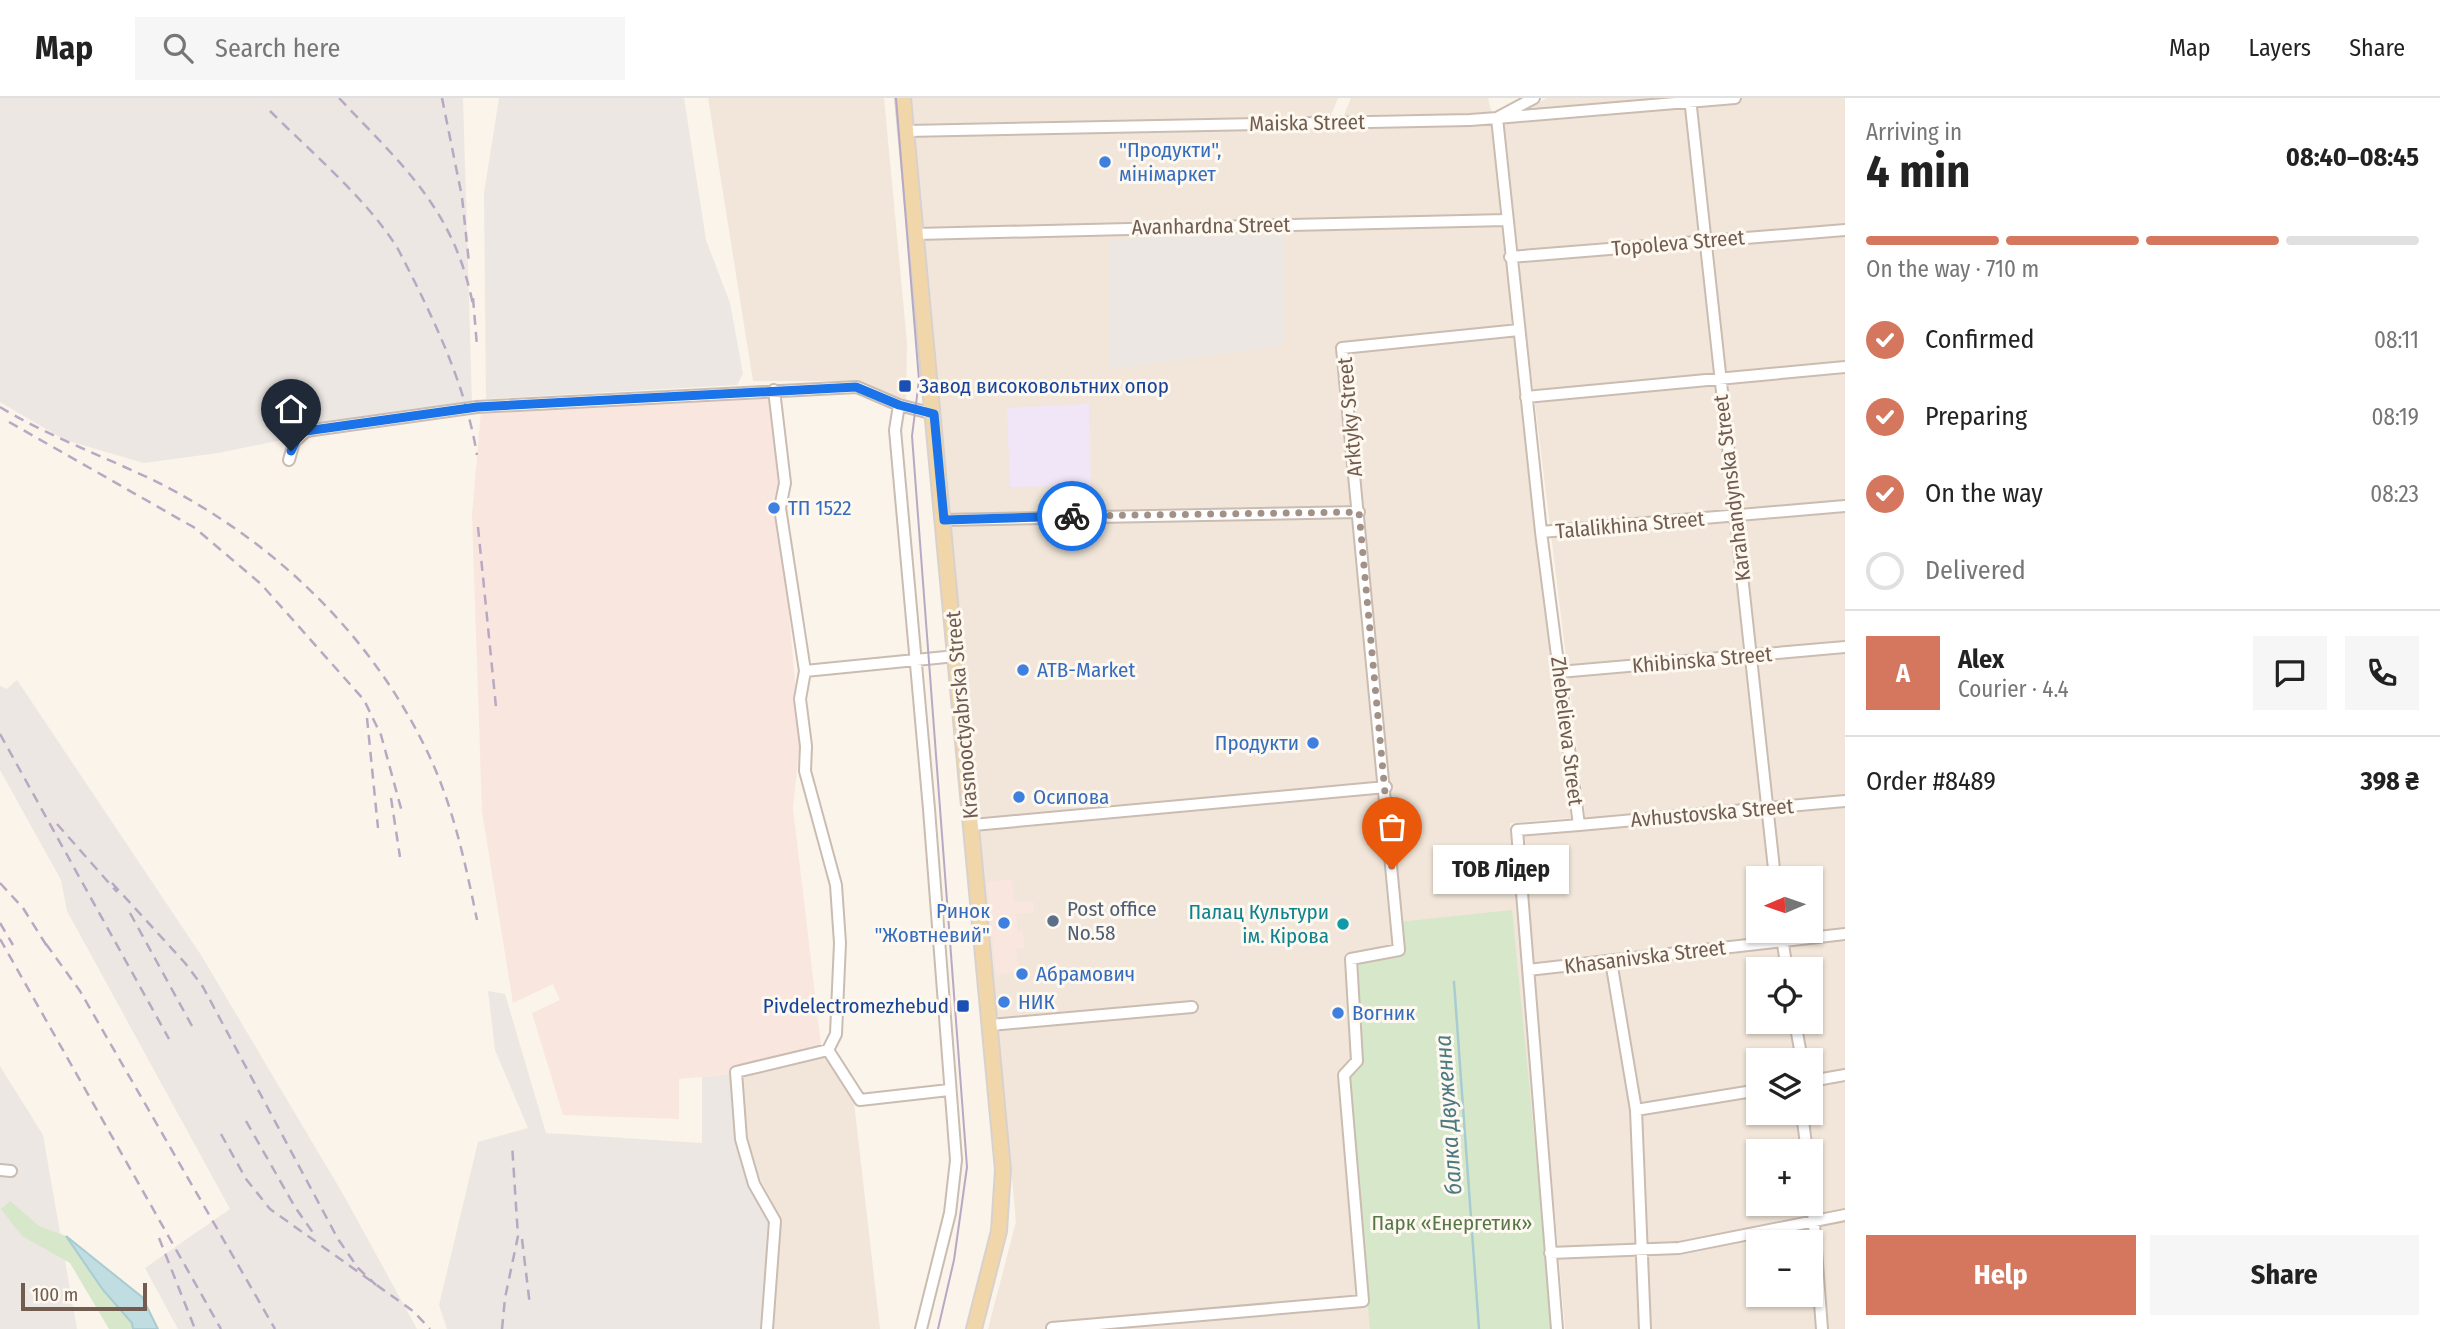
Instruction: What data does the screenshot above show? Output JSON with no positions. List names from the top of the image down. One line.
{"streets":{"main road":["Krasnooctyabrska Street"],"street":["Maiska Street","Avanhardna Street","Topoleva Street","Arktyky Street","Karahandynska Street","Talalikhina Street","Khibinska Street","Zhebelieva Street","Avhustovska Street","Khasanivska Street"]},"crossings":[["Maiska Street","Krasnooctyabrska Street"],["Maiska Street","Zhebelieva Street"],["Avanhardna Street","Krasnooctyabrska Street"],["Avanhardna Street","Zhebelieva Street"],["Topoleva Street","Karahandynska Street"],["Topoleva Street","Zhebelieva Street"],["Arktyky Street","Zhebelieva Street"],["Karahandynska Street","Talalikhina Street"],["Karahandynska Street","Khibinska Street"],["Karahandynska Street","Avhustovska Street"],["Talalikhina Street","Zhebelieva Street"],["Khibinska Street","Zhebelieva Street"],["Zhebelieva Street","Avhustovska Street"],["Zhebelieva Street","Khasanivska Street"]],"water":["балка Двуженна"],"parks":["Парк «Енергетик»"],"places":{"other":["\"Продукти\", мінімаркет","ТП 1522","ATB-Market","Продукти","Осипова","ТОВ Лідер","Post office No.58","Ринок \"Жовтневий\"","Палац Культури ім. Кірова","Абрамович","НИК","Вогник"],"transit":["Завод високовольтних опор","Pivdelectromezhebud"]},"scale_bar":"100 m","north":"left","page":{"header":"Map","search":"Search here","nav":["Map","Layers","Share"],"heading":["4 min","Arriving in","08:40–08:45"],"panel":["Alex","Courier · 4.4","Order #8489","398 ₴"],"bar":"On the way · 710 m","list":[["Confirmed","08:11"],["Preparing","08:19"],["On the way","08:23"],"Delivered"],"round":"A","bubble":"ТОВ Лідер","map_buttons":["+","−"],"buttons":["Help","Share"],"scale":"100 m"}}
